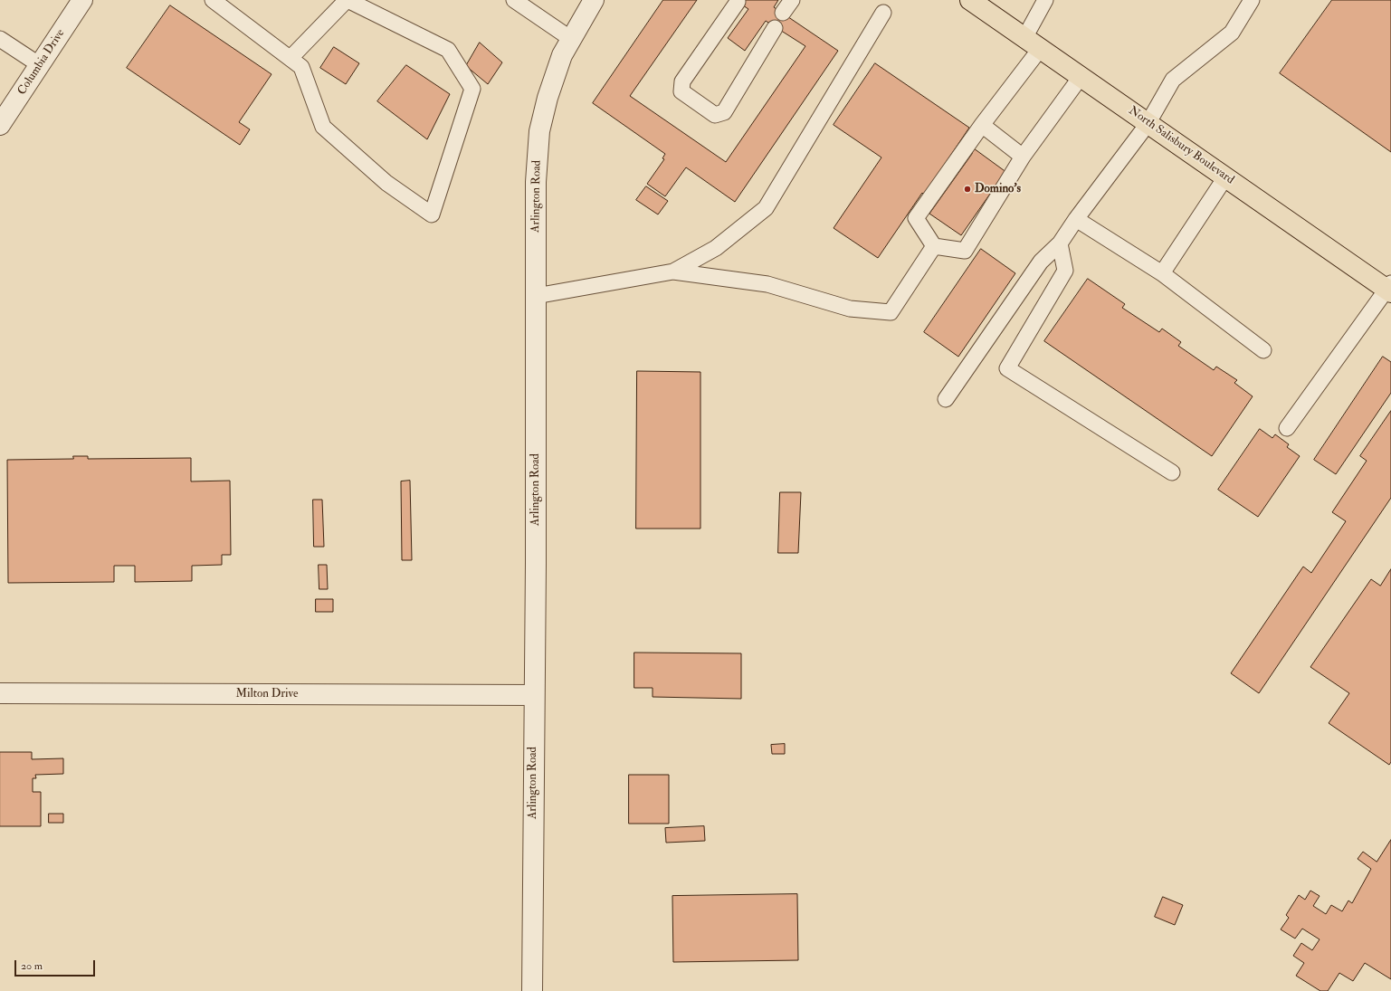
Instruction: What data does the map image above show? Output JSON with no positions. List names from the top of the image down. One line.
{"streets":{"main road":["North Salisbury Boulevard"],"street":["Columbia Drive","Arlington Road","Milton Drive"]},"crossings":[["Arlington Road","Milton Drive"]],"places":["Domino's"],"scale_bar":"20 m"}
